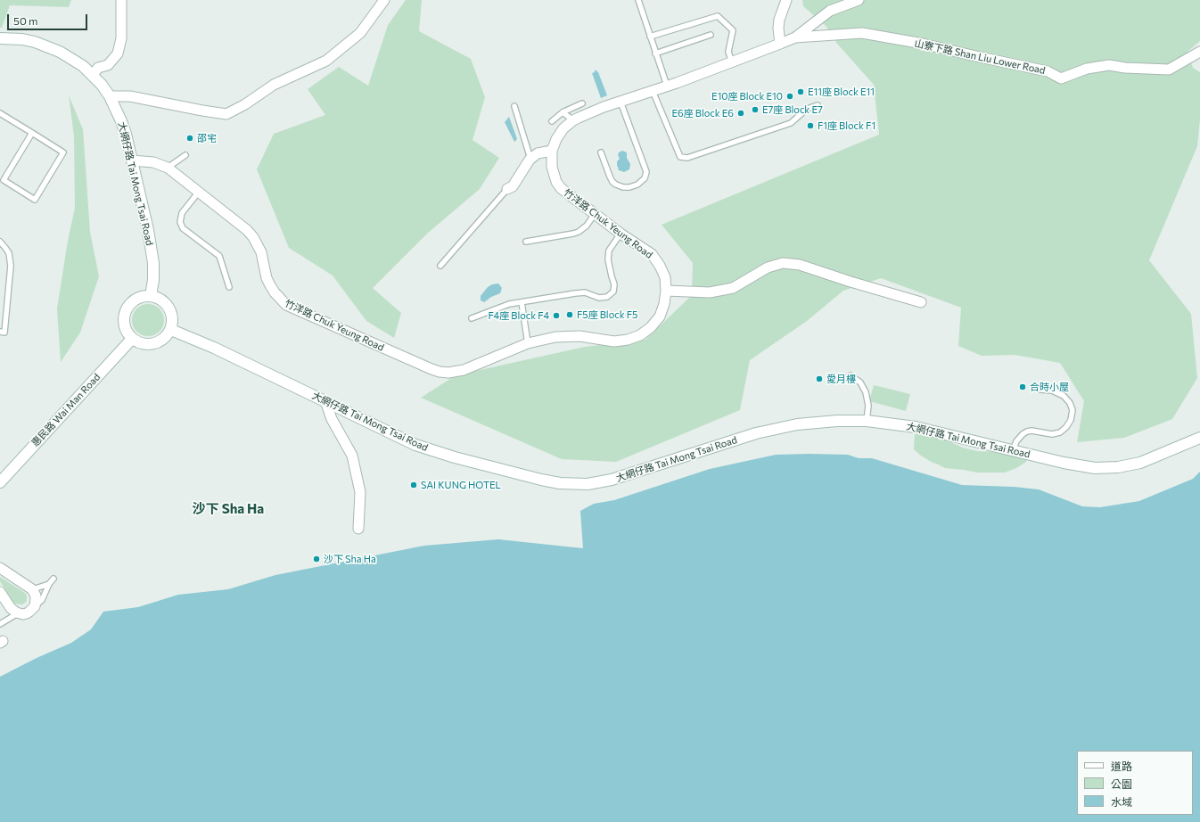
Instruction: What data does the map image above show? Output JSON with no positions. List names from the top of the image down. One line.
{"streets":{"main road":["大網仔路 Tai Mong Tsai Road","惠民路 Wai Man Road"],"street":["山寮下路 Shan Liu Lower Road","竹洋路 Chuk Yeung Road"]},"crossings":[["山寮下路 Shan Liu Lower Road","竹洋路 Chuk Yeung Road"],["大網仔路 Tai Mong Tsai Road","竹洋路 Chuk Yeung Road"],["大網仔路 Tai Mong Tsai Road","惠民路 Wai Man Road"]],"districts":["沙下 Sha Ha"],"places":["E11座 Block E11","E10座 Block E10","E7座 Block E7","E6座 Block E6","F1座 Block F1","邵宅","F5座 Block F5","F4座 Block F4","愛月樓","合時小屋","SAI KUNG HOTEL","沙下 Sha Ha"],"legend":["道路","公園","水域"],"scale_bar":"50 m"}
